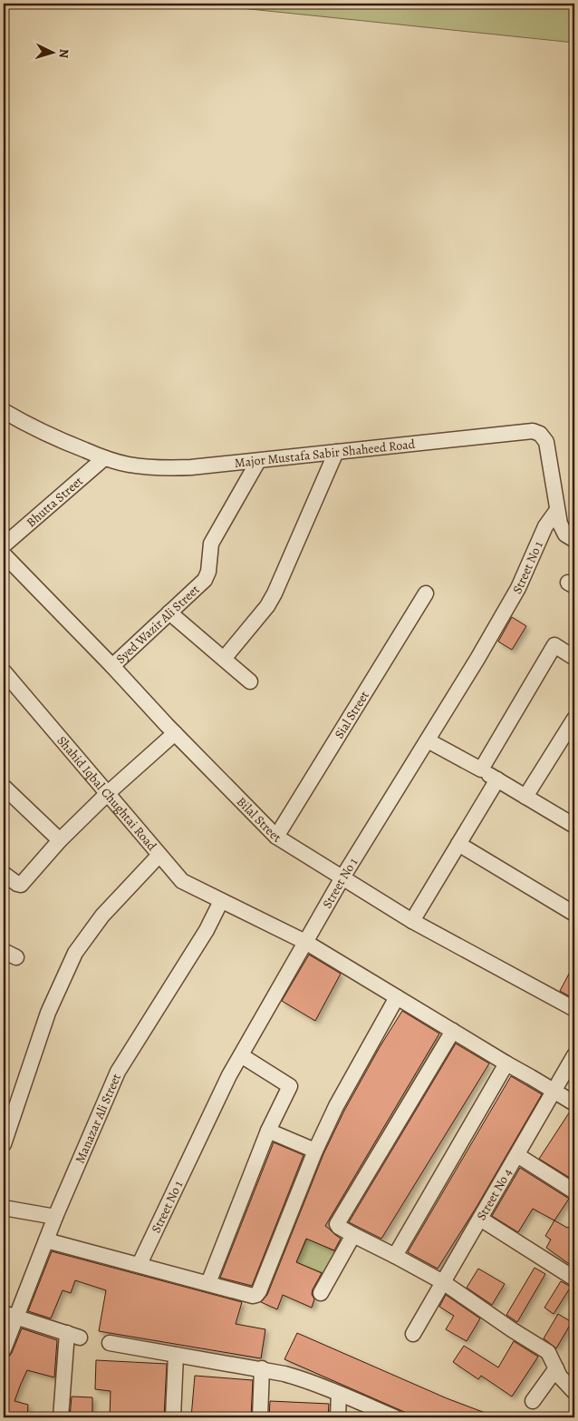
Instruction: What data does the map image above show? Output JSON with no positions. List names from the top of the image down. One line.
{"streets":{"street":["Major Mustafa Sabir Shaheed Road","Bhutta Street","Street No 1","Syed Wazir Ali Street","Sial Street","Shahid Iqbal Chughtai Road","Bilal Street","Manazar Ali Street","Street No 4"]},"crossings":[["Major Mustafa Sabir Shaheed Road","Bhutta Street"],["Major Mustafa Sabir Shaheed Road","Street No 1"],["Major Mustafa Sabir Shaheed Road","Syed Wazir Ali Street"],["Street No 1","Shahid Iqbal Chughtai Road"],["Street No 1","Bilal Street"],["Syed Wazir Ali Street","Bilal Street"],["Sial Street","Bilal Street"],["Shahid Iqbal Chughtai Road","Manazar Ali Street"],["Shahid Iqbal Chughtai Road","Street No 4"]],"north":"right"}
